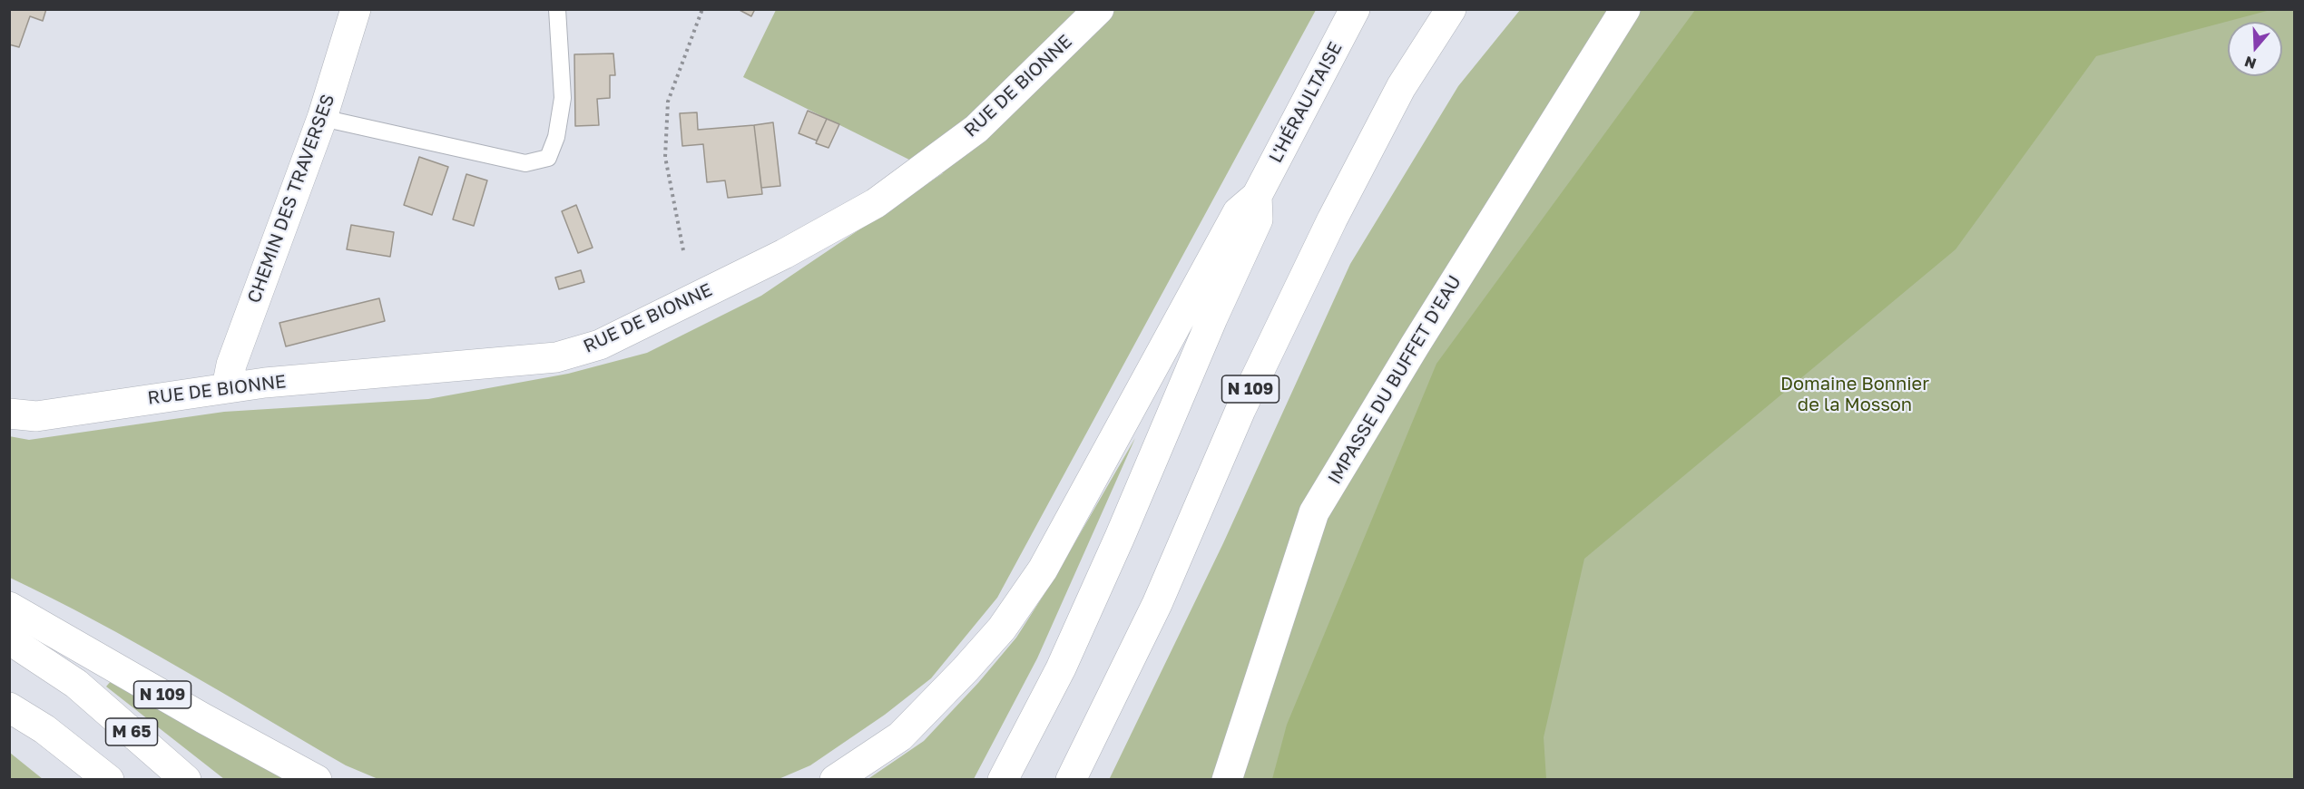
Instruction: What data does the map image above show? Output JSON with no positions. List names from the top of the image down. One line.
{"streets":{"main road":["RUE DE BIONNE","L'HÉRAULTAISE","CHEMIN DES TRAVERSES","IMPASSE DU BUFFET D'EAU","N 109","M 65"]},"crossings":[["RUE DE BIONNE","CHEMIN DES TRAVERSES"]],"parks":["Domaine Bonnier de la Mosson"],"north":"bottom"}
